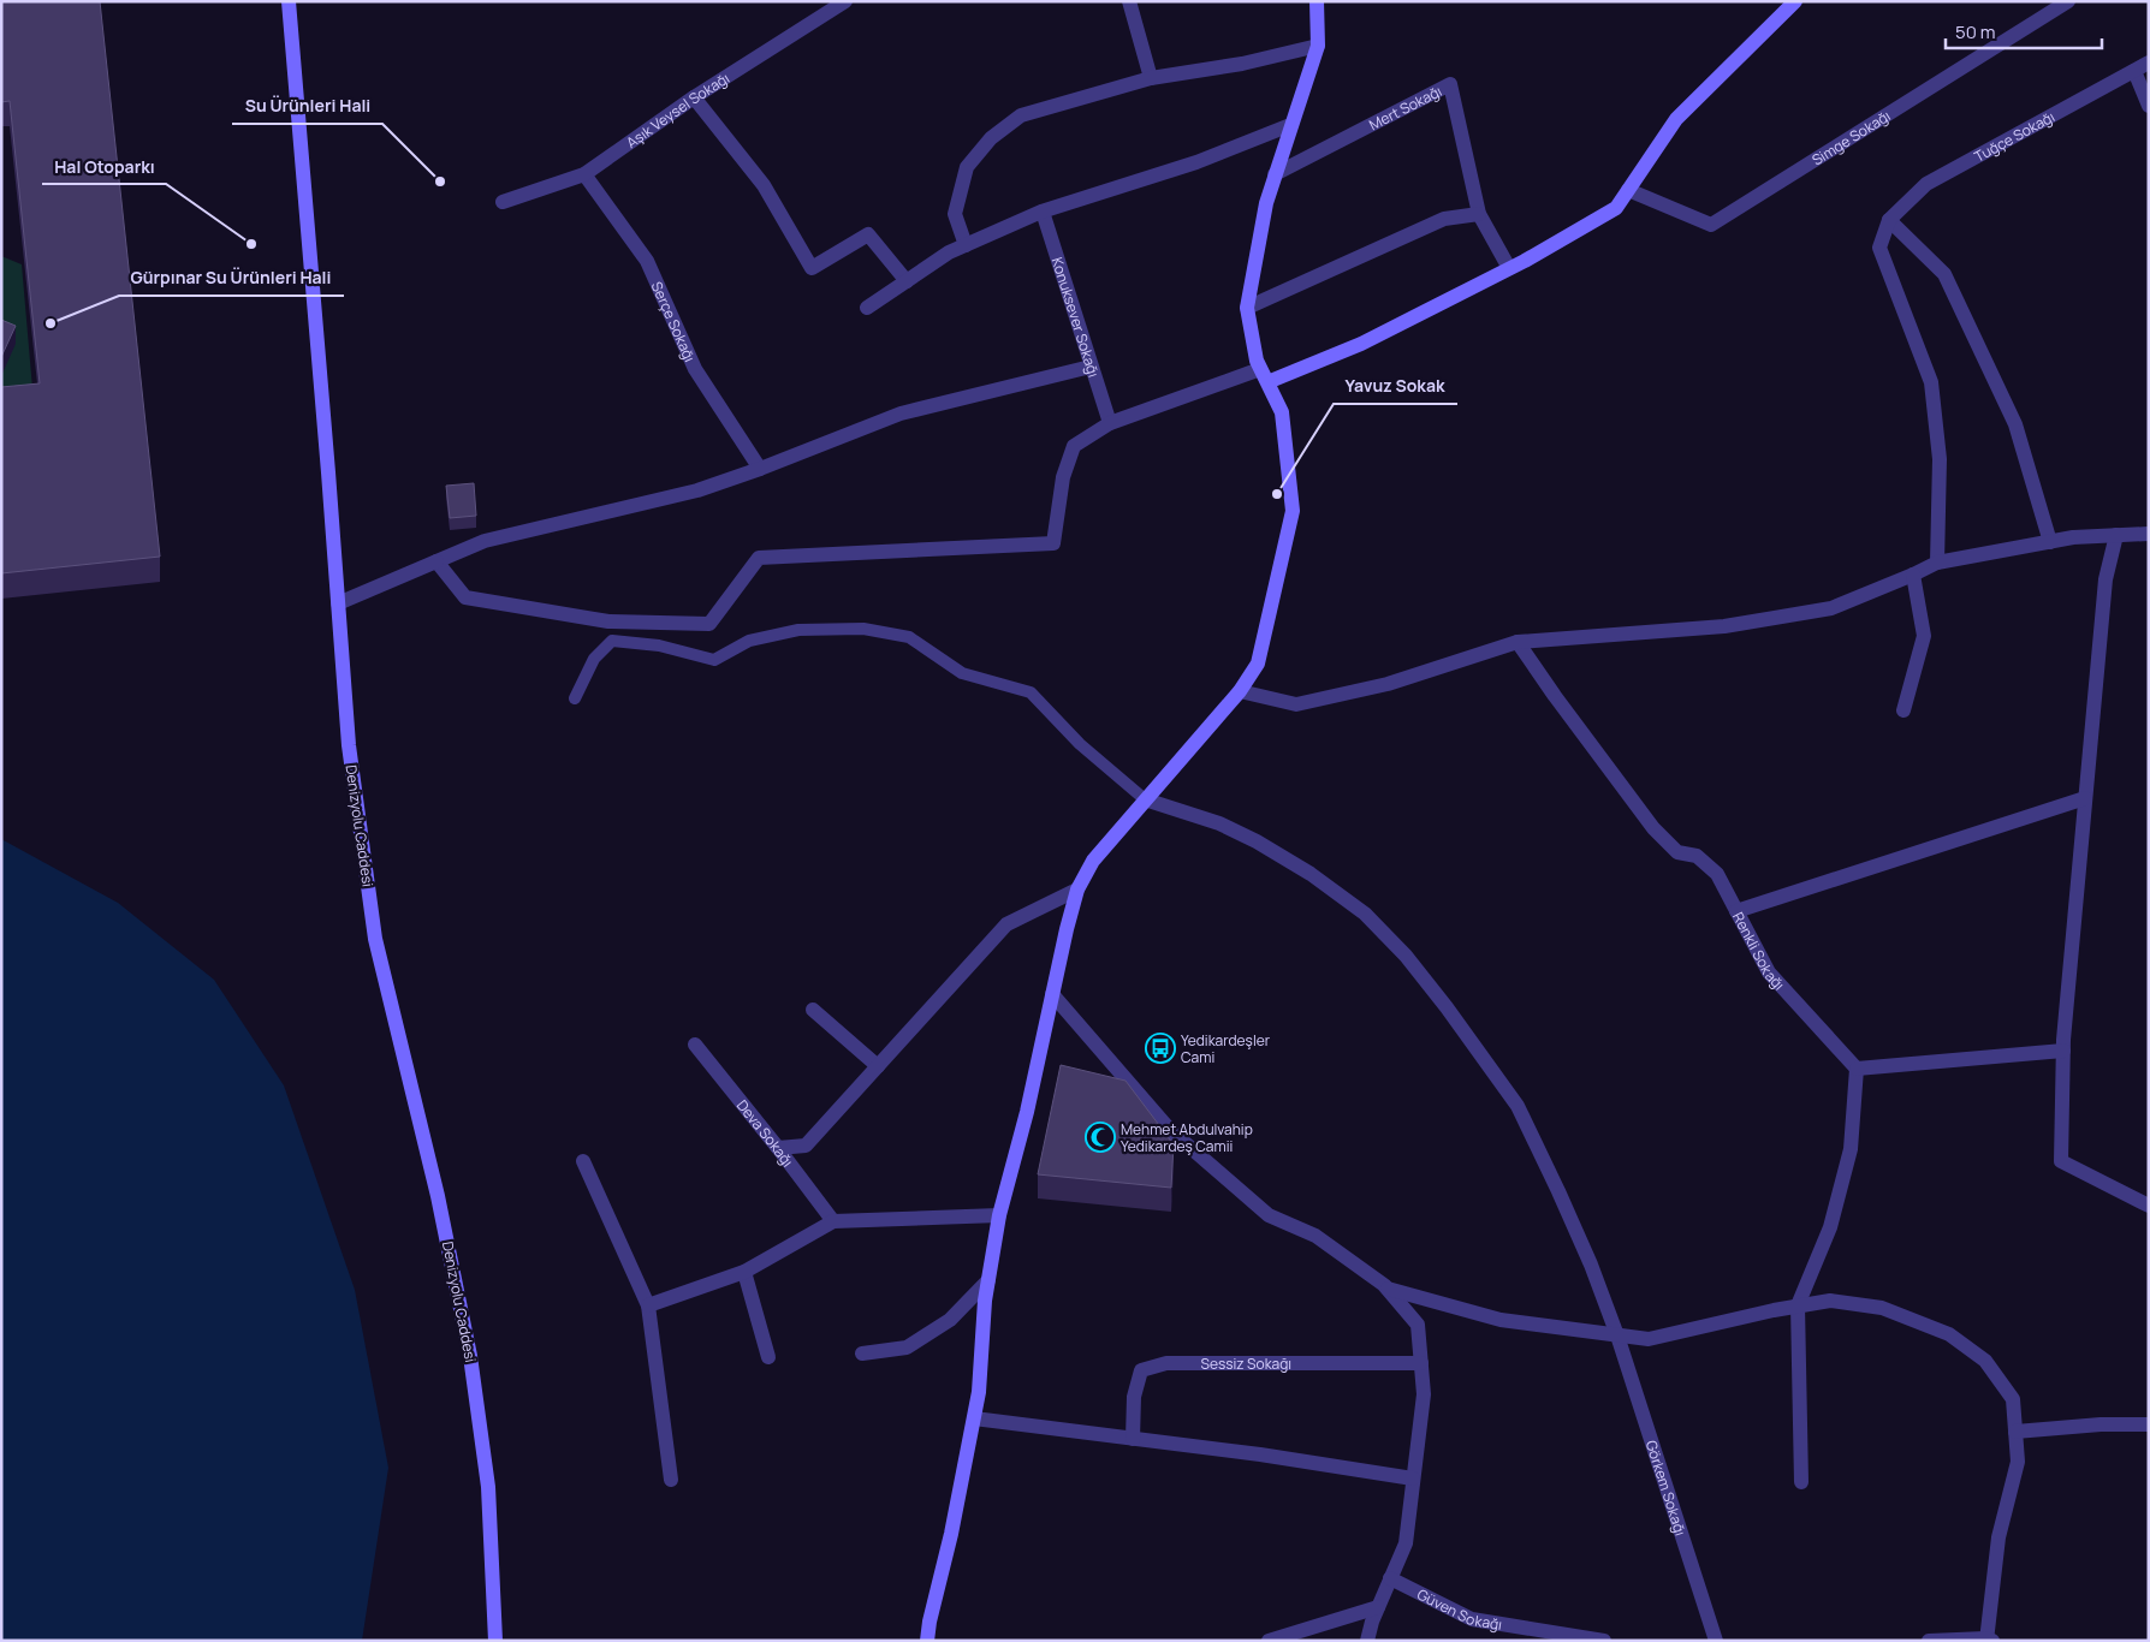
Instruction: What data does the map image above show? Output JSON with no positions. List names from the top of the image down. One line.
{"streets":{"street":["Mert Sokağı","Aşık Veysel Sokağı","Tuğçe Sokağı","Simge Sokağı","Konuksever Sokağı","Serçe Sokağı","Denizyolu Caddesi","Renkli Sokağı","Deva Sokağı","Sessiz Sokağı","Görkem Sokağı","Güven Sokağı"]},"crossings":[["Aşık Veysel Sokağı","Serçe Sokağı"]],"places":{"other":["Su Ürünleri Hali","Hal Otoparkı","Gürpınar Su Ürünleri Hali","Yavuz Sokak"],"bus stop":["Yedikardeşler Cami"],"mosque":["Mehmet Abdulvahip Yedikardeş Camii"]},"scale_bar":"50 m"}
